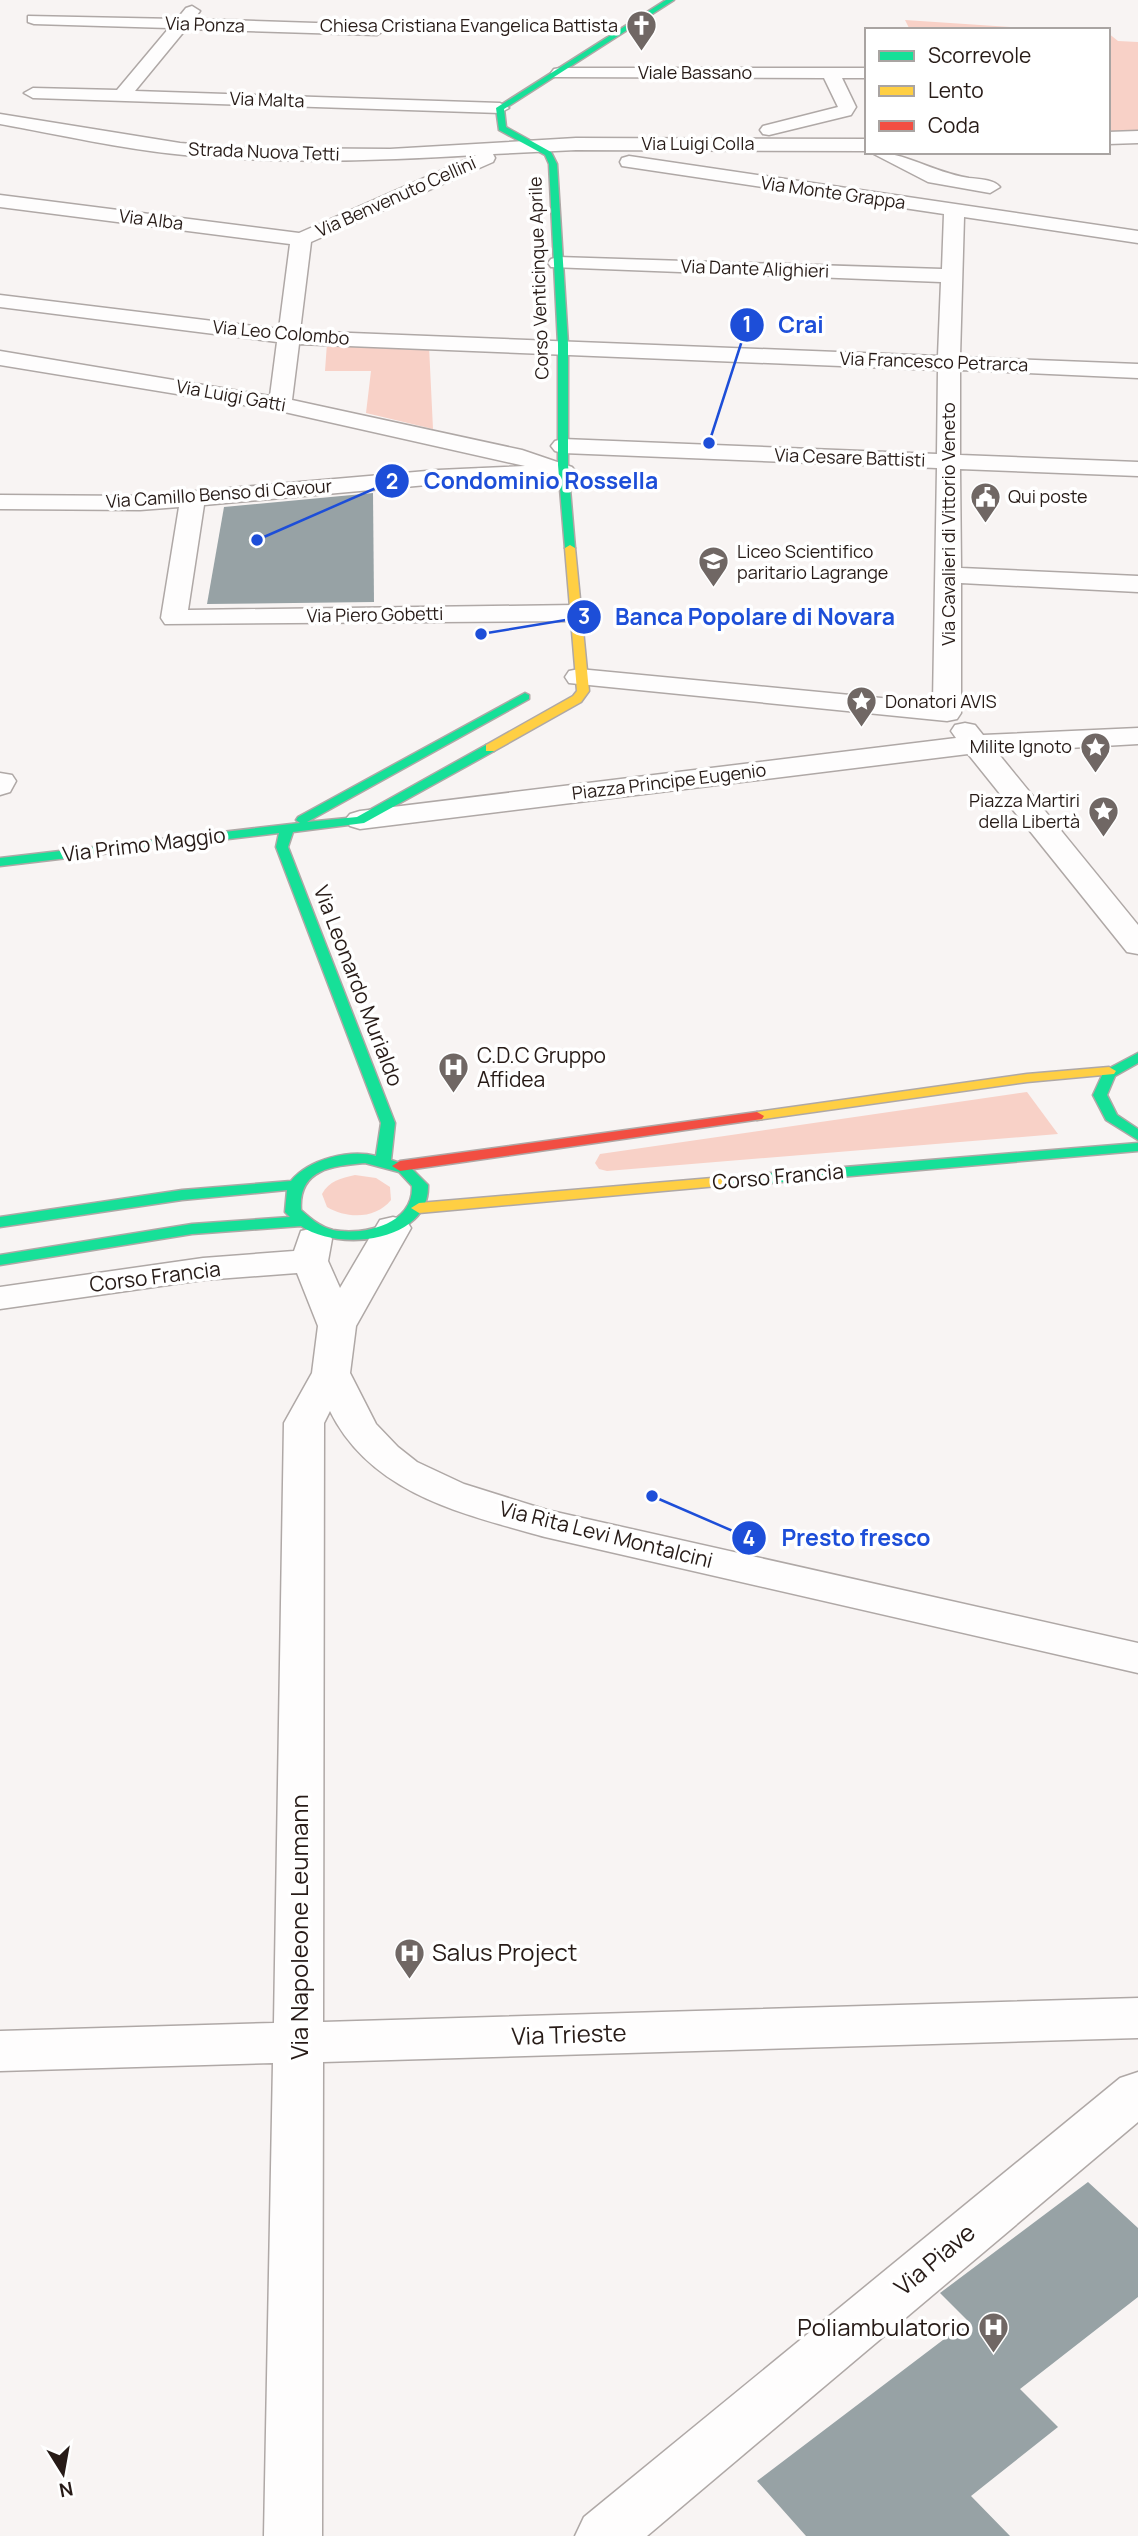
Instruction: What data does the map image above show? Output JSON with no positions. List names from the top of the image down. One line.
{"streets":{"street":["Via Ponza","Viale Bassano","Via Malta","Via Luigi Colla","Strada Nuova Tetti","Via Monte Grappa","Via Benvenuto Cellini","Via Alba","Via Dante Alighieri","Corso Venticinque Aprile","Via Leo Colombo","Via Francesco Petrarca","Via Luigi Gatti","Via Cesare Battisti","Via Camillo Benso di Cavour","Via Cavalieri di Vittorio Veneto","Via Piero Gobetti","Piazza Principe Eugenio","Via Primo Maggio","Via Leonardo Murialdo","Corso Francia","Via Rita Levi Montalcini","Via Napoleone Leumann","Via Trieste","Via Piave"]},"crossings":[["Via Malta","Corso Venticinque Aprile"],["Via Luigi Colla","Strada Nuova Tetti"],["Via Luigi Colla","Via Monte Grappa"],["Via Luigi Colla","Via Benvenuto Cellini"],["Via Luigi Colla","Corso Venticinque Aprile"],["Strada Nuova Tetti","Via Monte Grappa"],["Strada Nuova Tetti","Via Benvenuto Cellini"],["Strada Nuova Tetti","Corso Venticinque Aprile"],["Via Monte Grappa","Via Benvenuto Cellini"],["Via Monte Grappa","Corso Venticinque Aprile"],["Via Monte Grappa","Via Cavalieri di Vittorio Veneto"],["Via Benvenuto Cellini","Via Alba"],["Via Benvenuto Cellini","Corso Venticinque Aprile"],["Via Benvenuto Cellini","Via Leo Colombo"],["Via Benvenuto Cellini","Via Luigi Gatti"],["Via Dante Alighieri","Corso Venticinque Aprile"],["Via Dante Alighieri","Via Cavalieri di Vittorio Veneto"],["Corso Venticinque Aprile","Via Leo Colombo"],["Corso Venticinque Aprile","Via Francesco Petrarca"],["Corso Venticinque Aprile","Via Luigi Gatti"],["Corso Venticinque Aprile","Via Cesare Battisti"],["Corso Venticinque Aprile","Via Camillo Benso di Cavour"],["Corso Venticinque Aprile","Via Piero Gobetti"],["Corso Venticinque Aprile","Piazza Principe Eugenio"],["Via Leo Colombo","Via Francesco Petrarca"],["Via Francesco Petrarca","Via Cavalieri di Vittorio Veneto"],["Via Luigi Gatti","Via Camillo Benso di Cavour"],["Via Cesare Battisti","Via Cavalieri di Vittorio Veneto"],["Via Camillo Benso di Cavour","Via Piero Gobetti"],["Piazza Principe Eugenio","Via Primo Maggio"],["Piazza Principe Eugenio","Via Leonardo Murialdo"],["Via Primo Maggio","Via Leonardo Murialdo"],["Corso Francia","Via Napoleone Leumann"],["Via Rita Levi Montalcini","Via Napoleone Leumann"],["Via Napoleone Leumann","Via Trieste"]],"places":{"church":["Chiesa Cristiana Evangelica Battista"],"other":["Crai","Condominio Rossella","Banca Popolare di Novara","Presto fresco"],"public building":["Qui poste"],"school or university":["Liceo Scientifico paritario Lagrange"],"place":["Donatori AVIS","Milite Ignoto","Piazza Martiri della Libertà"],"hospital":["C.D.C Gruppo Affidea","Salus Project","Poliambulatorio"]},"legend":["Scorrevole","Lento","Coda"],"north":"bottom"}
